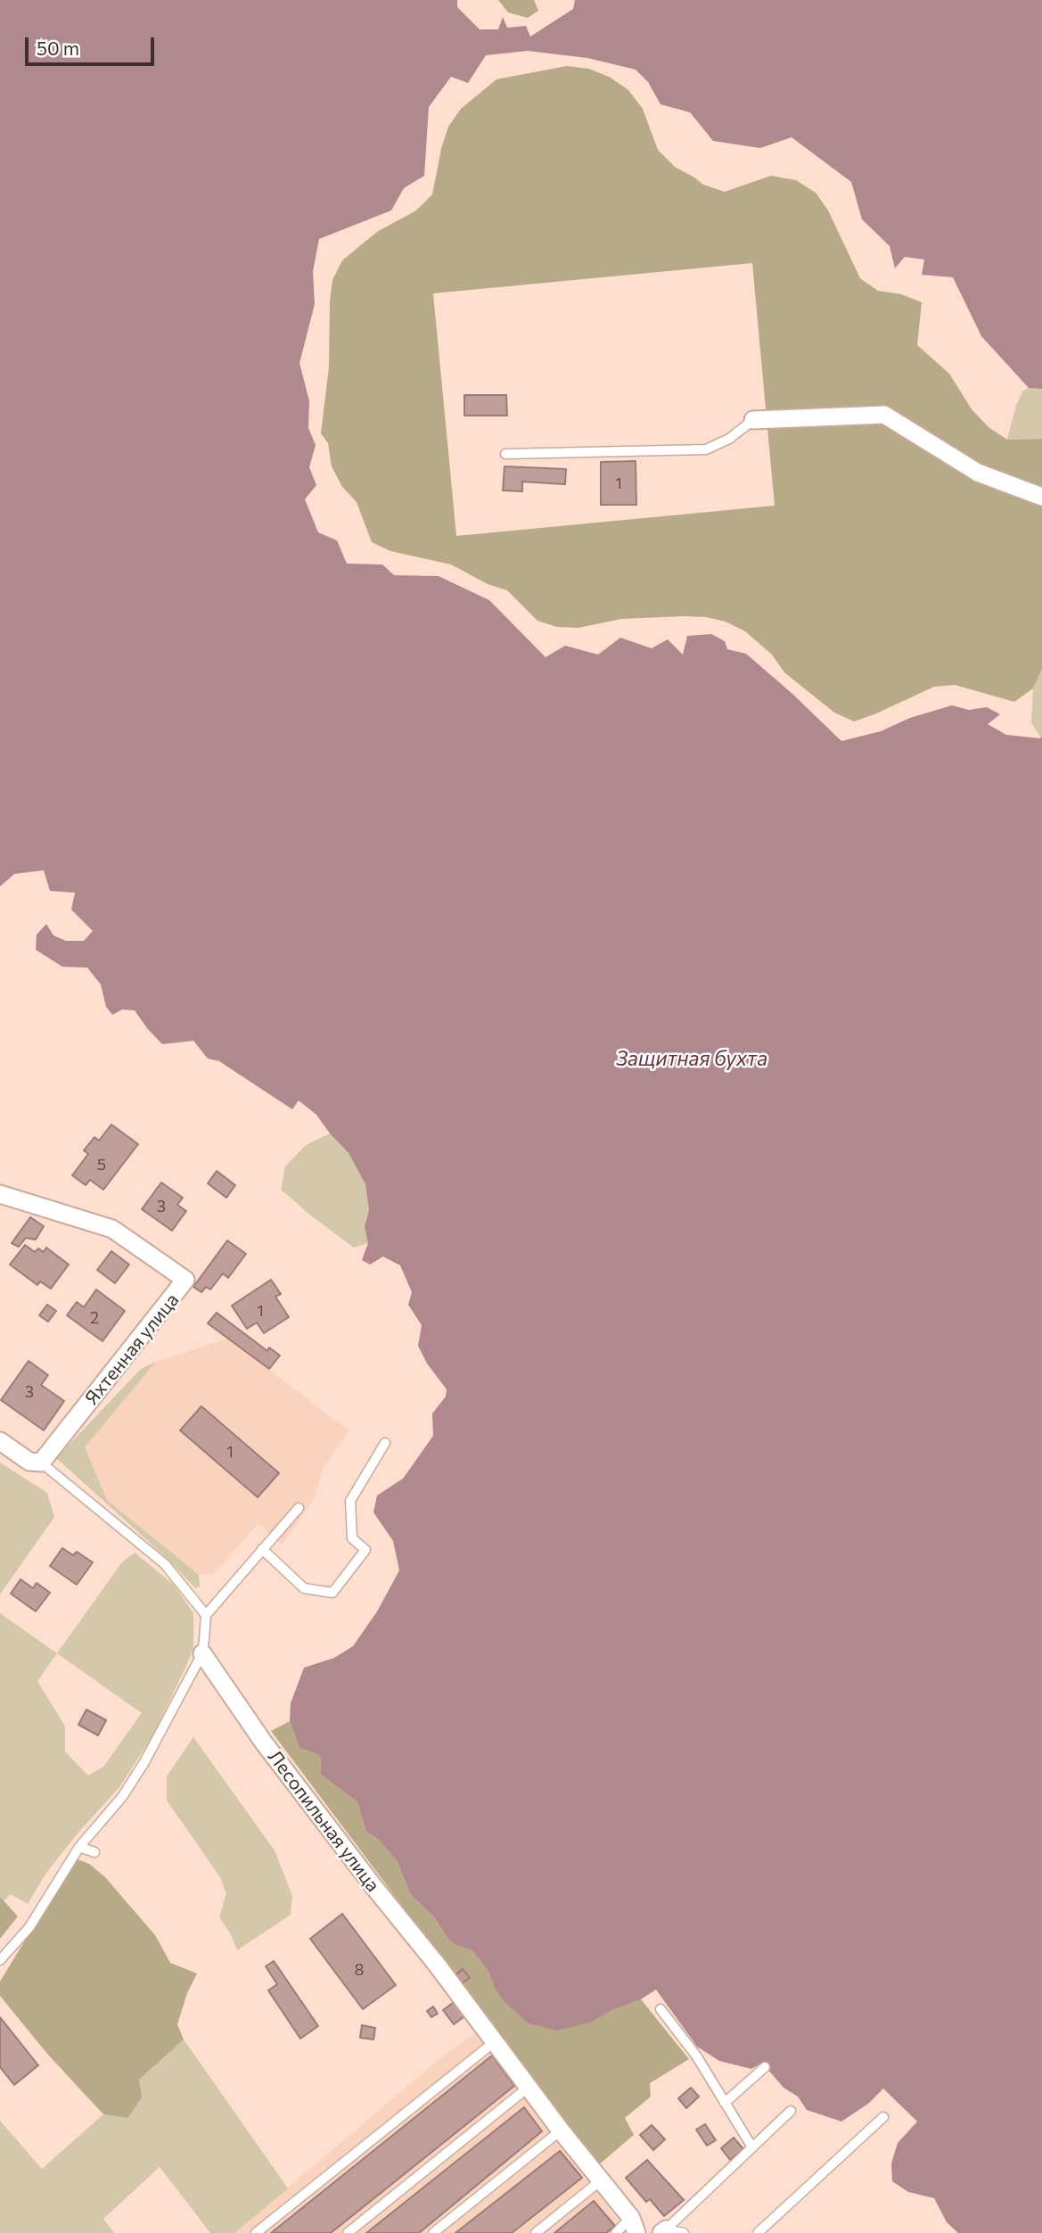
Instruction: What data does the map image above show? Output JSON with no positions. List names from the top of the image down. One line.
{"streets":{"street":["Яхтенная улица","Лесопильная улица"]},"water":["Защитная бухта"],"house_numbers":["1","5","3","1","2","3","1","8"],"scale_bar":"50 m"}
